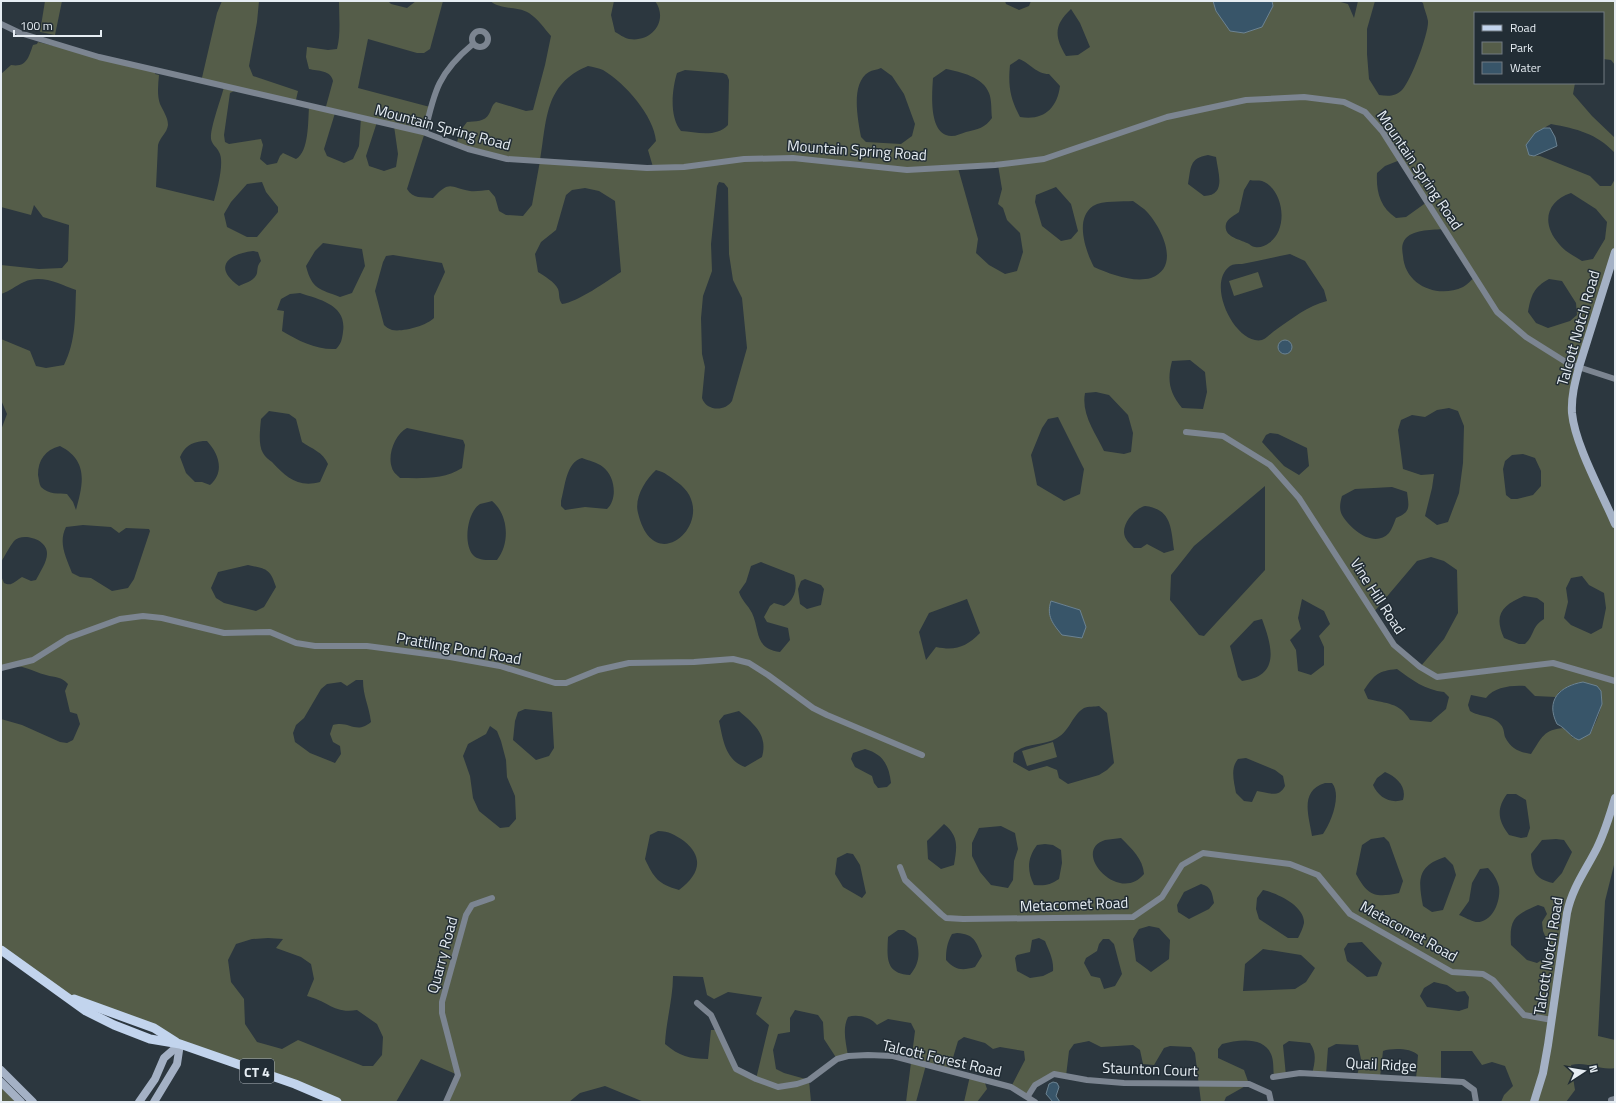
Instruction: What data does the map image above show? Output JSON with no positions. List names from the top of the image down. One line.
{"streets":{"main road":["CT 4"],"street":["Mountain Spring Road","Talcott Notch Road","Vine Hill Road","Prattling Pond Road","Metacomet Road","Quarry Road","Talcott Forest Road","Quail Ridge","Staunton Court"]},"crossings":[["Mountain Spring Road","Talcott Notch Road"],["Talcott Notch Road","Metacomet Road"],["Talcott Forest Road","Staunton Court"]],"legend":["Road","Park","Water"],"scale_bar":"100 m","north":"right"}
